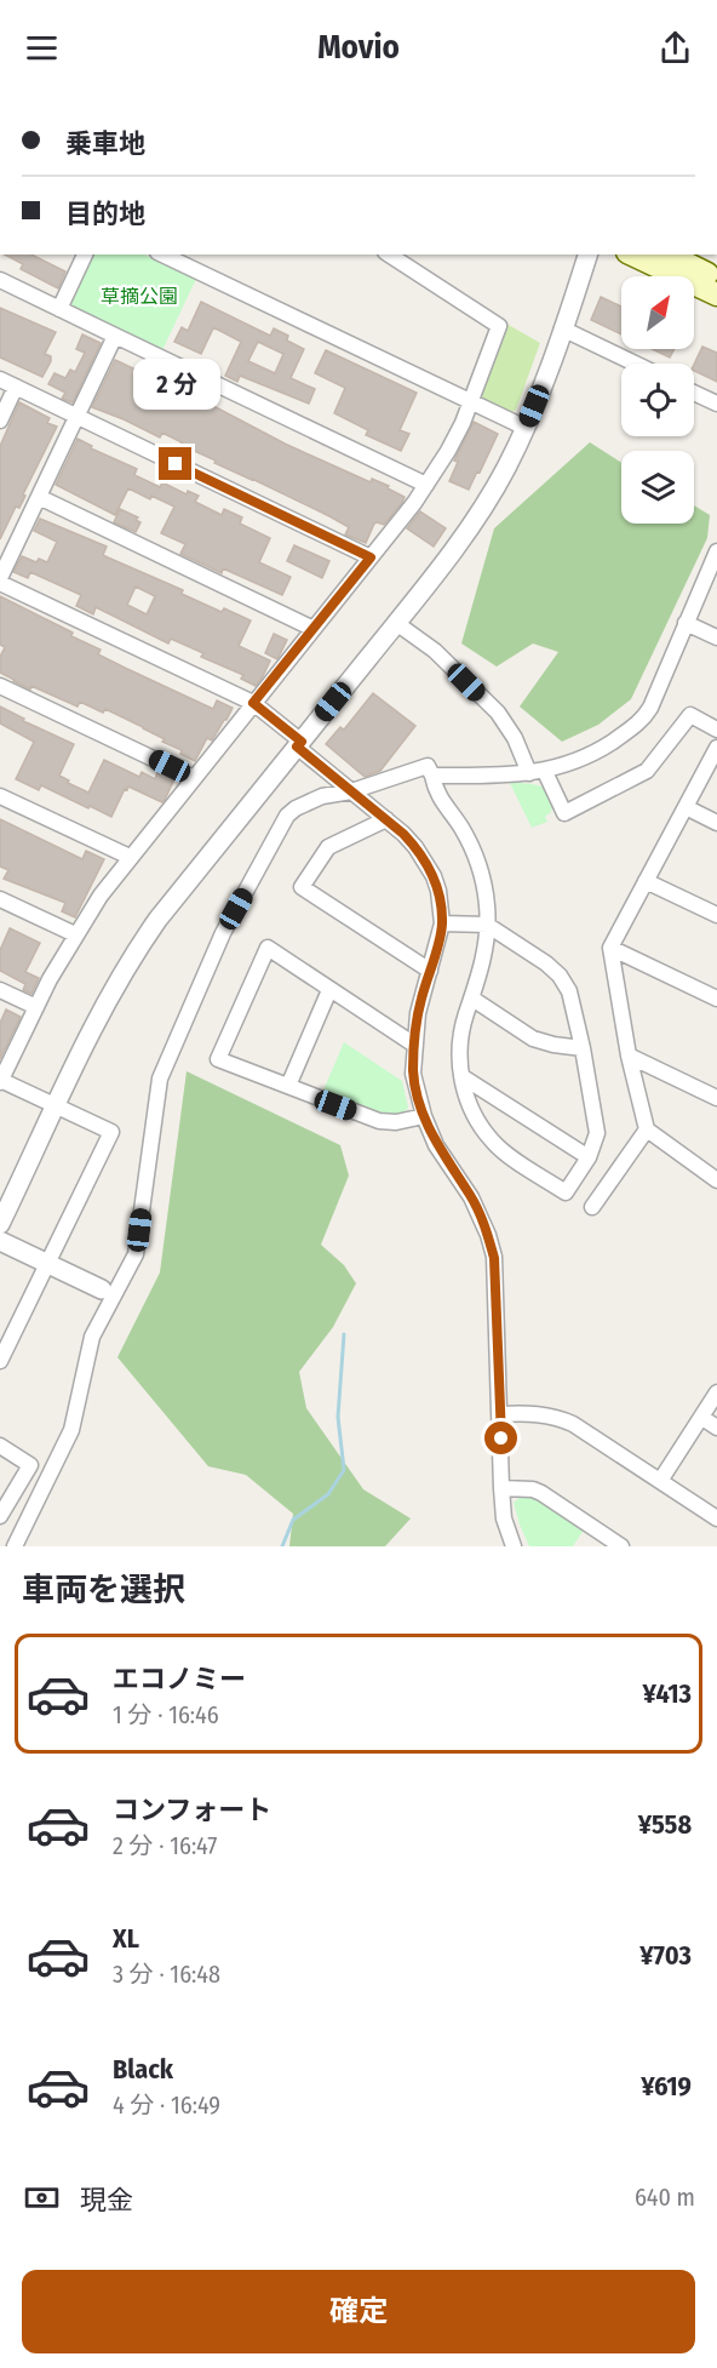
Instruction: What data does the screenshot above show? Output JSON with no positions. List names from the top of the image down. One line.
{"parks":["草摘公園"],"north":"top right","page":{"header":"Movio","banner":["乗車地","目的地"],"bubble":"2 分","heading":"車両を選択","list":[{"name":"エコノミー","note":"1 分 · 16:46","value":"¥413"},{"name":"コンフォート","note":"2 分 · 16:47","value":"¥558"},{"name":"XL","note":"3 分 · 16:48","value":"¥703"},{"name":"Black","note":"4 分 · 16:49","value":"¥619"}],"pay":["現金","640 m"],"buttons":"確定"}}
